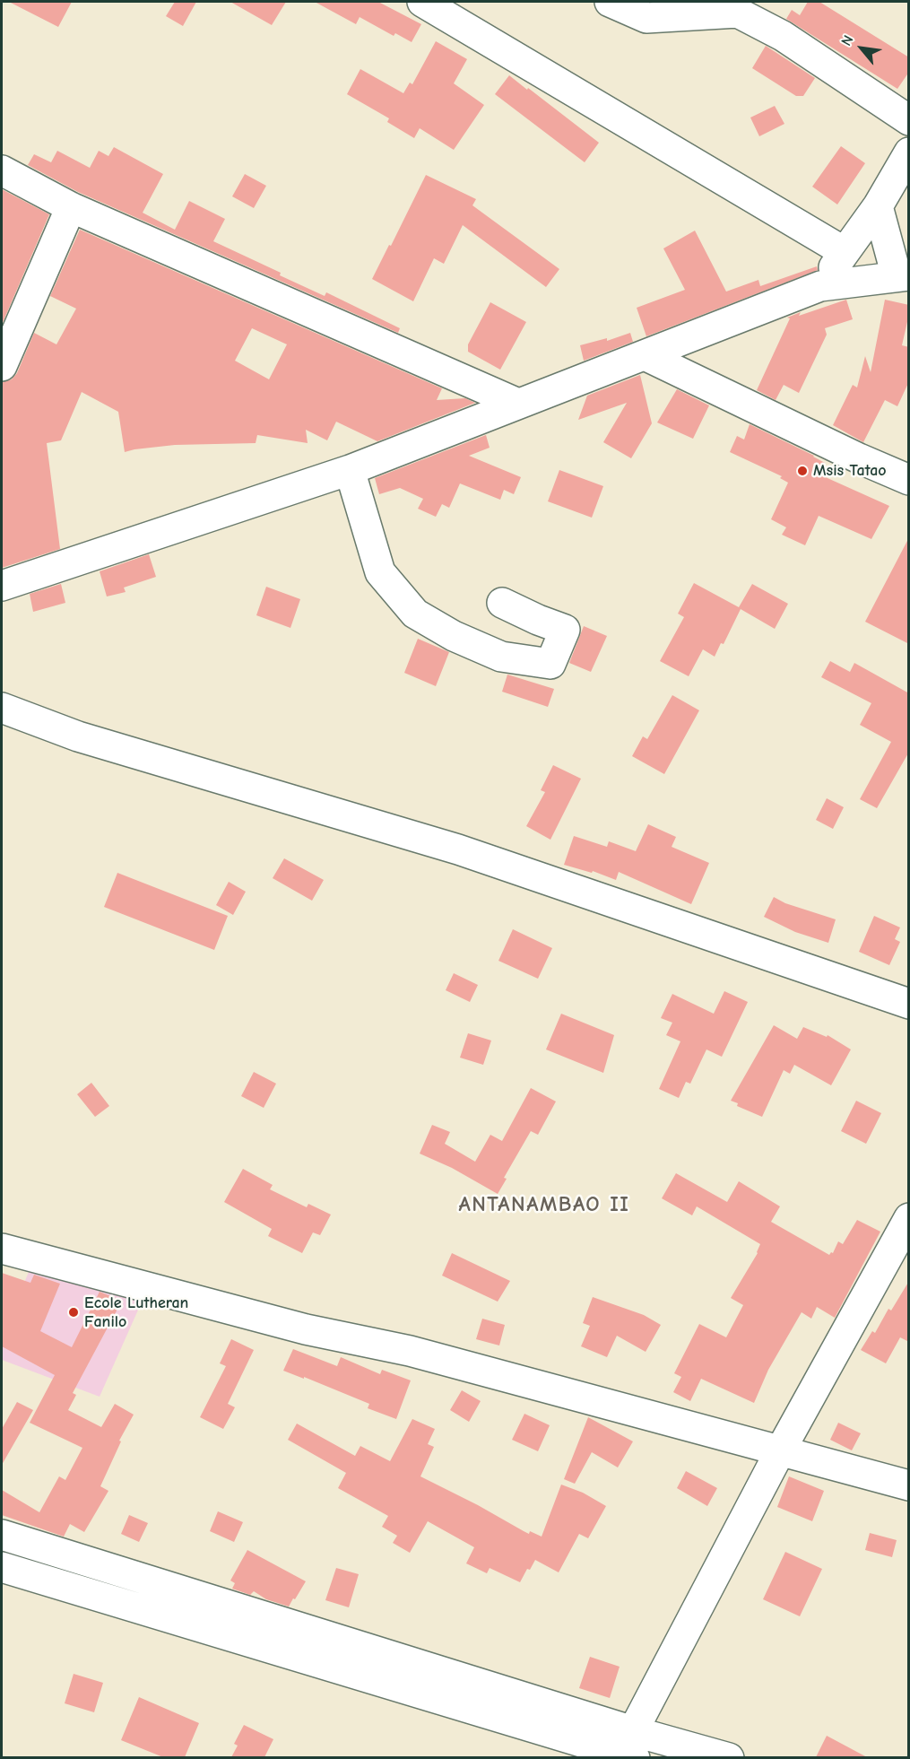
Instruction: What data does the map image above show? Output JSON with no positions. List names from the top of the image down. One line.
{"districts":["ANTANAMBAO II"],"places":["Msis Tatao","Ecole Lutheran Fanilo"],"north":"top left"}
